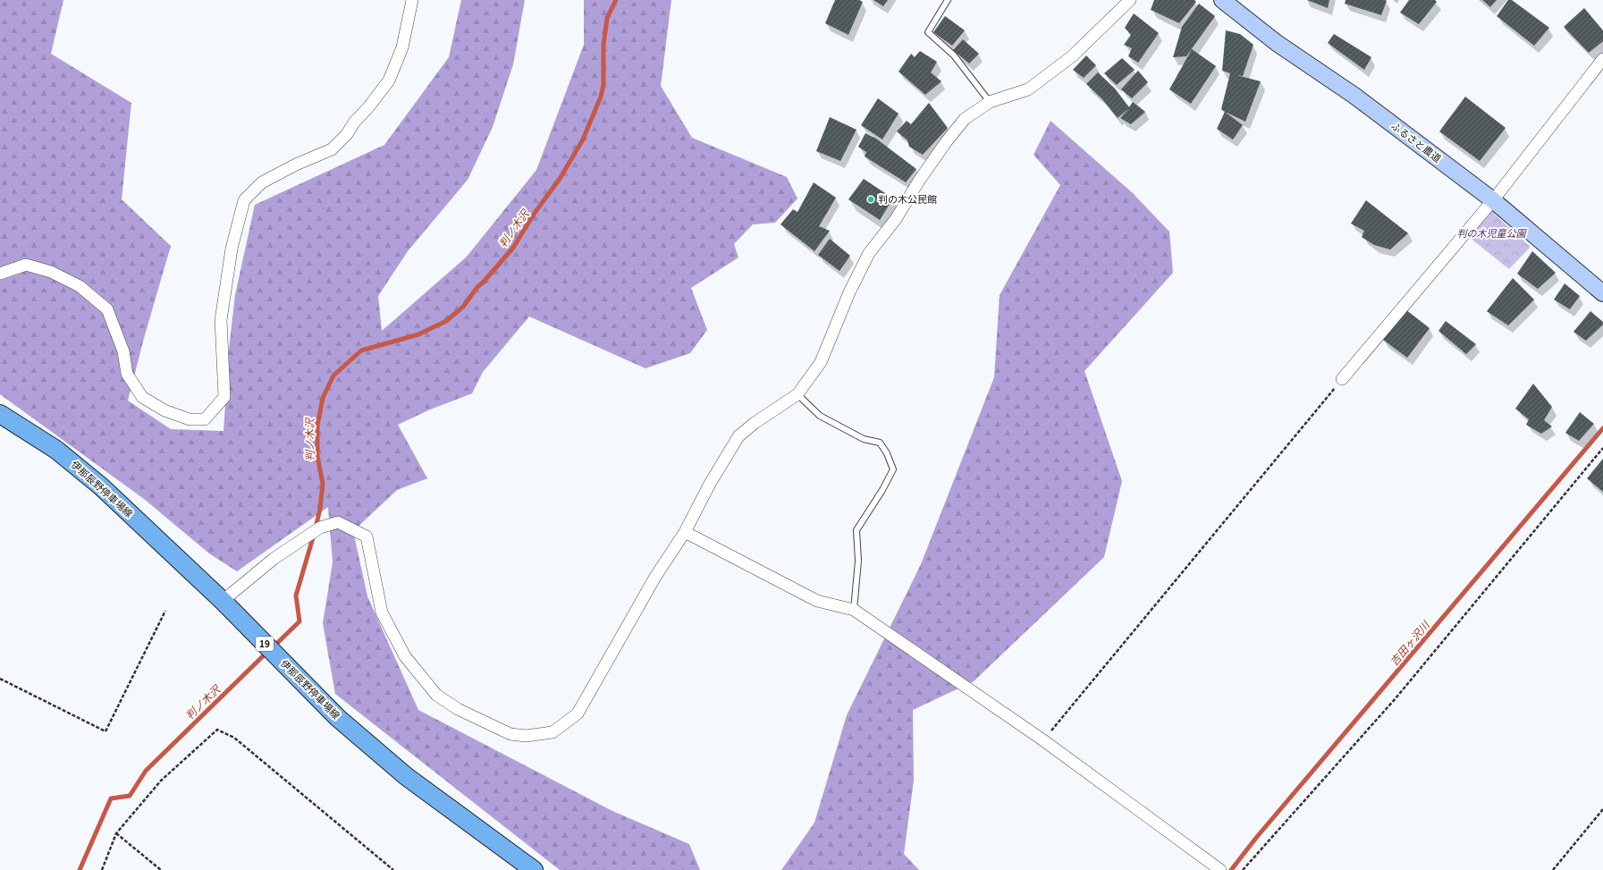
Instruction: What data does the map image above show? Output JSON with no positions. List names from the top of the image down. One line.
{"streets":{"main road":["伊那辰野停車場線","19"],"street":["ふるさと農道"]},"water":["判ノ木沢","吉田ヶ沢川"],"parks":["判の木児童公園"],"places":["判の木公民館"]}
